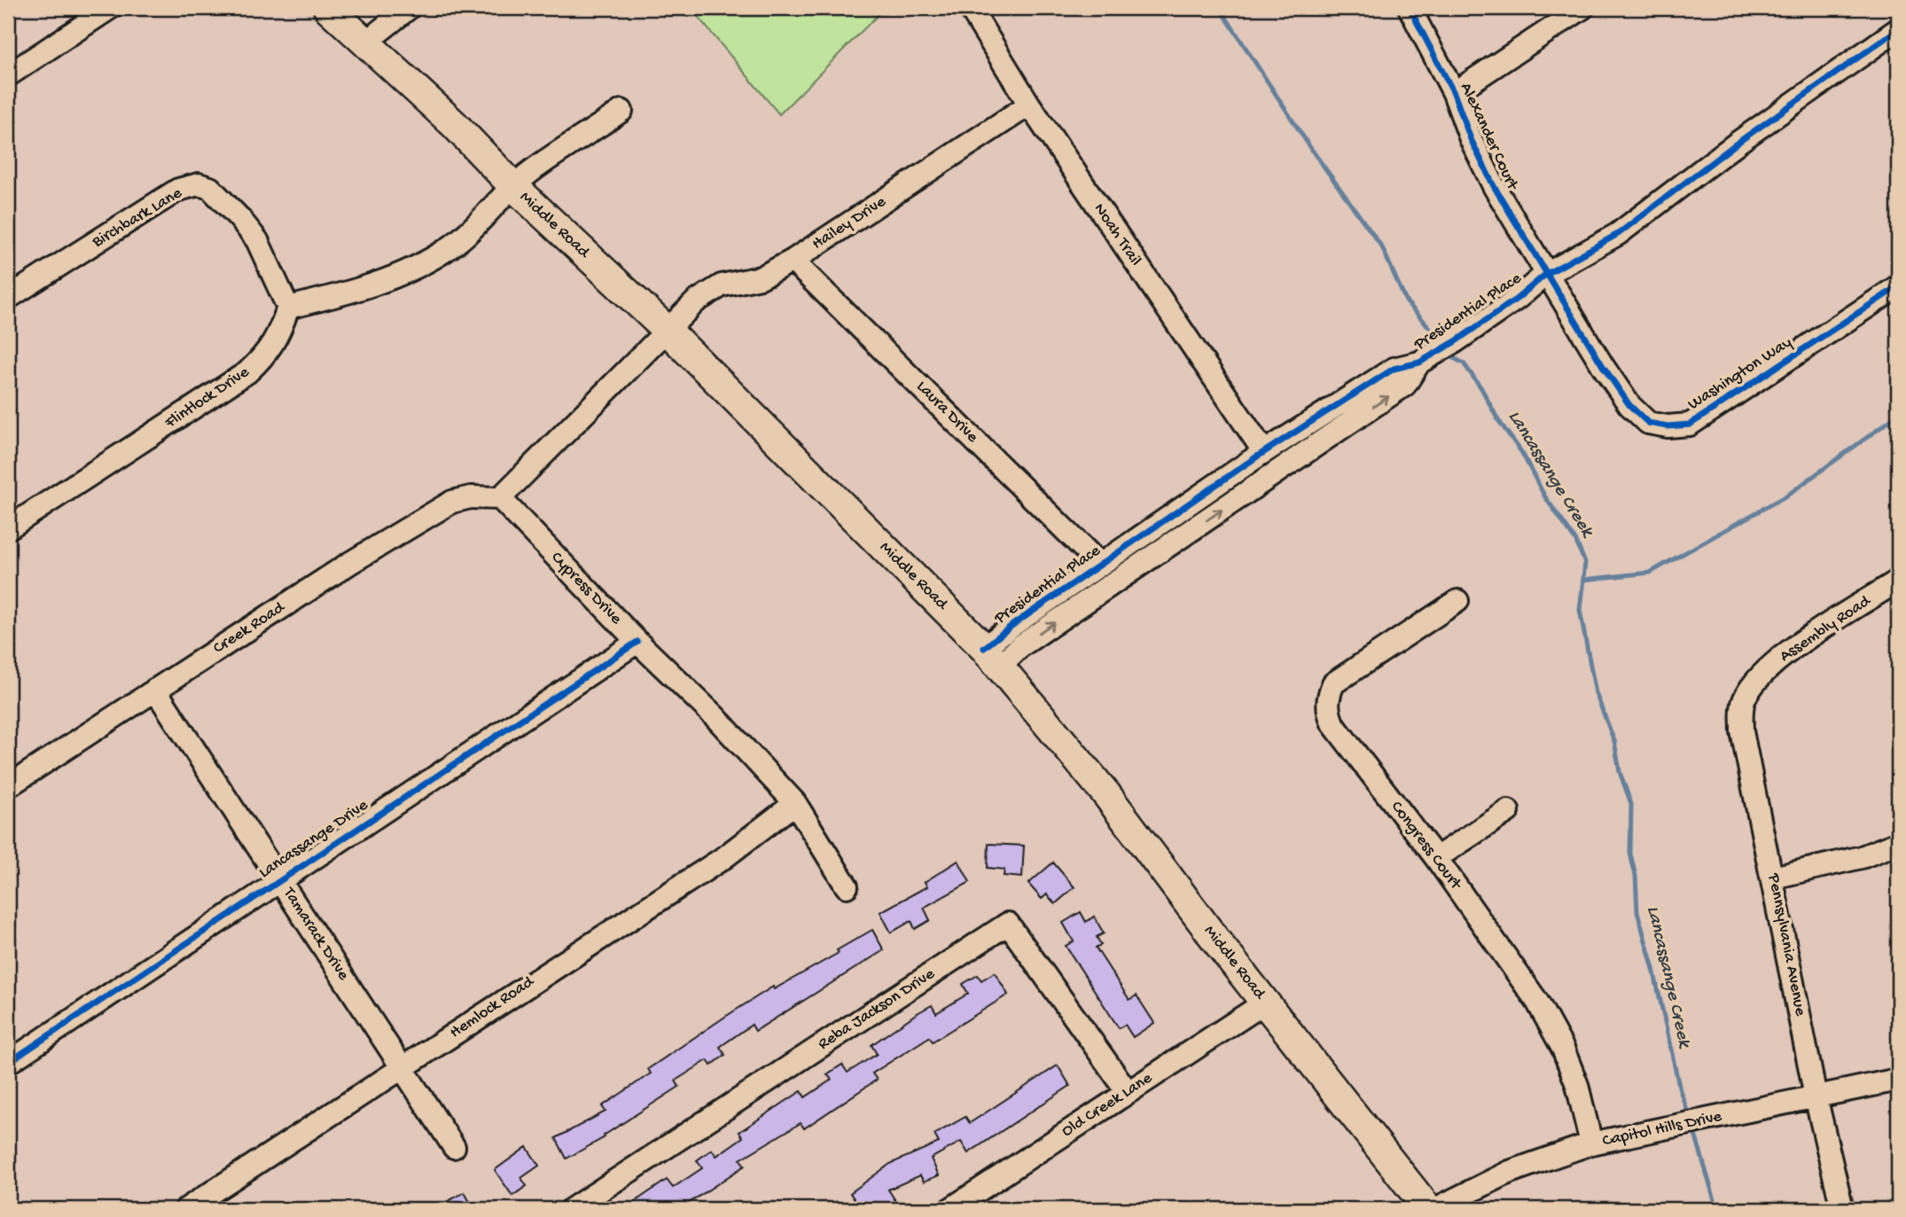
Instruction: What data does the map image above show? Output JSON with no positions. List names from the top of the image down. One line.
{"streets":{"main road":["Middle Road"],"street":["Alexander Court","Birchbark Lane","Hailey Drive","Noah Trail","Presidential Place","Washington Way","Flintlock Drive","Laura Drive","Cypress Drive","Creek Road","Assembly Road","Lancassange Drive","Congress Court","Tamarack Drive","Pennsylvania Avenue","Hemlock Road","Reba Jackson Drive","Old Creek Lane","Capitol Hills Drive"]},"crossings":[["Alexander Court","Presidential Place"],["Alexander Court","Washington Way"],["Birchbark Lane","Flintlock Drive"],["Hailey Drive","Middle Road"],["Hailey Drive","Noah Trail"],["Hailey Drive","Laura Drive"],["Middle Road","Presidential Place"],["Middle Road","Old Creek Lane"],["Noah Trail","Presidential Place"],["Presidential Place","Washington Way"],["Presidential Place","Laura Drive"],["Cypress Drive","Creek Road"],["Cypress Drive","Lancassange Drive"],["Cypress Drive","Hemlock Road"],["Creek Road","Tamarack Drive"],["Assembly Road","Pennsylvania Avenue"],["Lancassange Drive","Tamarack Drive"],["Congress Court","Capitol Hills Drive"],["Tamarack Drive","Hemlock Road"],["Pennsylvania Avenue","Capitol Hills Drive"],["Reba Jackson Drive","Old Creek Lane"]],"water":["Lancassange Creek"]}
